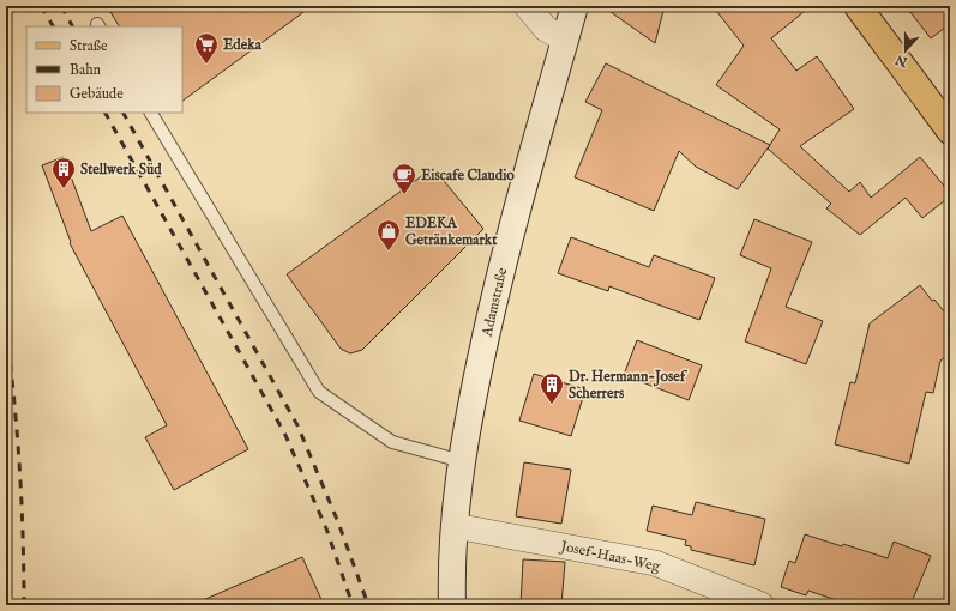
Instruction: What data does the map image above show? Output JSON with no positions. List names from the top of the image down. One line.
{"streets":{"main road":["Adamstraße"],"street":["Josef-Haas-Weg"]},"crossings":[["Adamstraße","Josef-Haas-Weg"]],"places":{"supermarket":["Edeka"],"building":["Stellwerk Süd","Dr. Hermann-Josef Scherrers"],"cafe":["Eiscafe Claudio"],"shop":["EDEKA Getränkemarkt"]},"legend":["Straße","Bahn","Gebäude"],"north":"bottom"}
